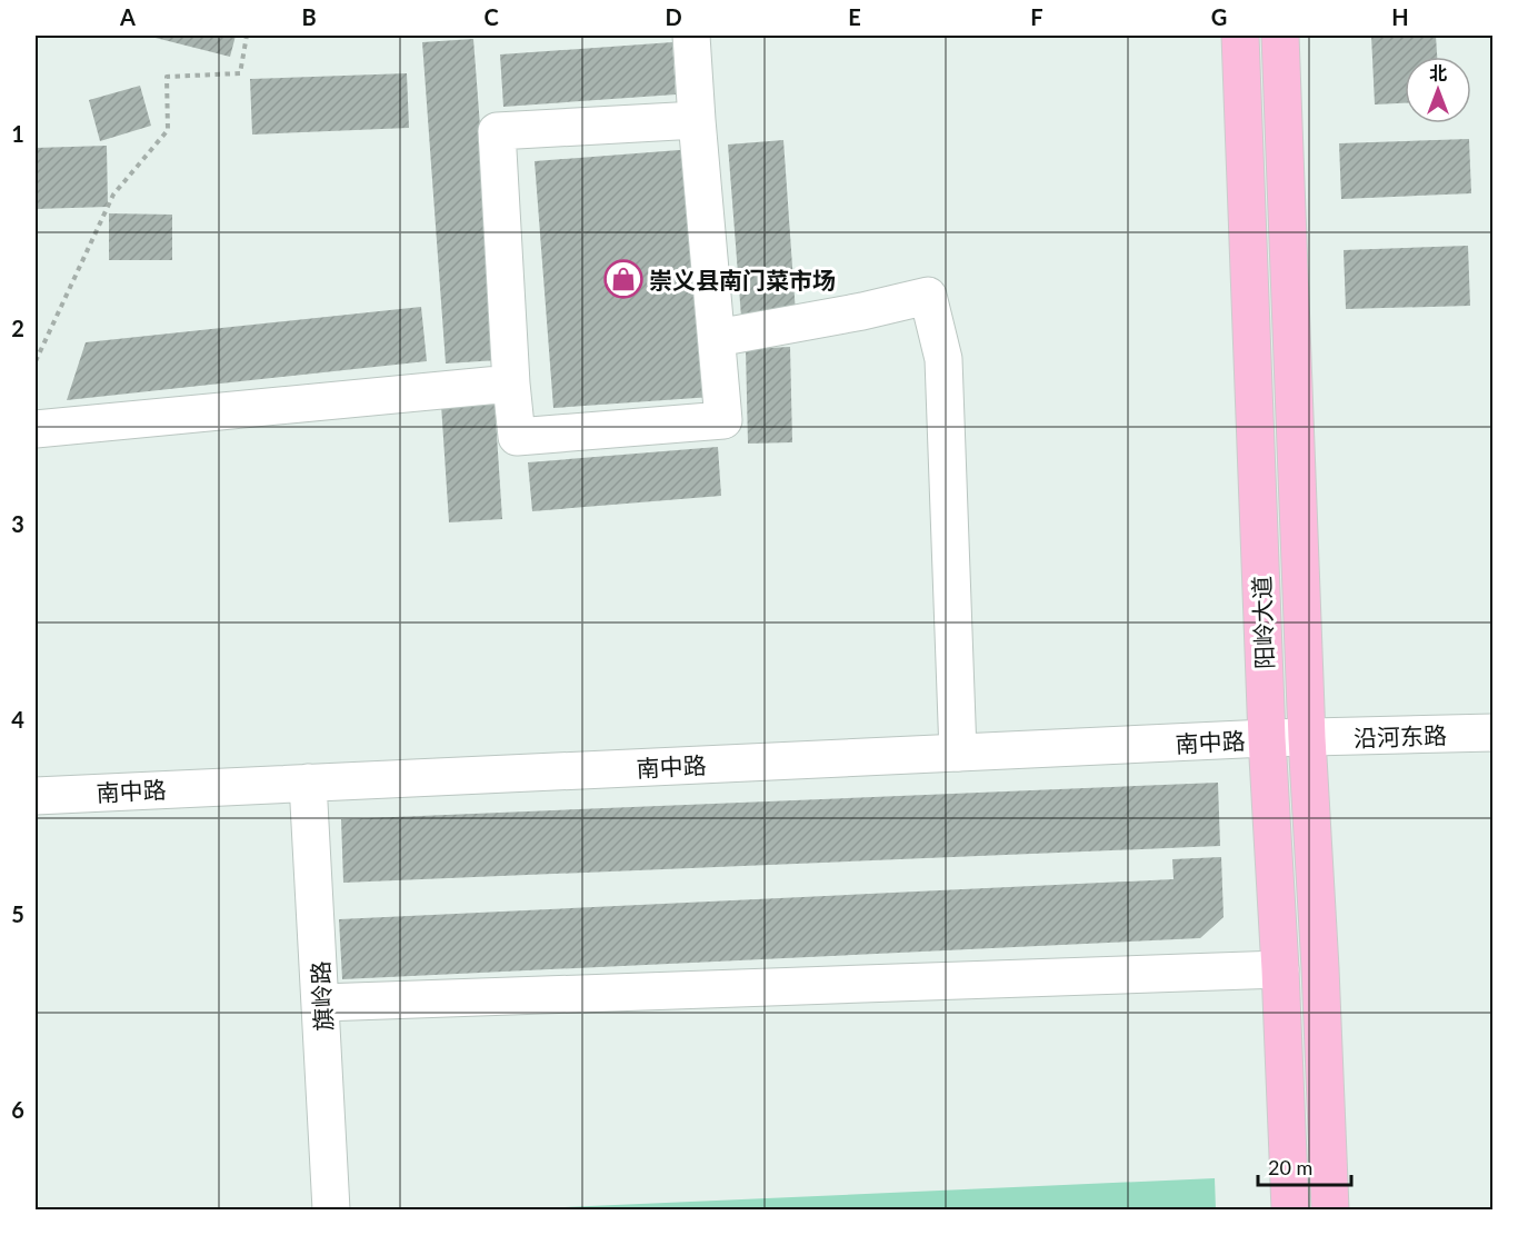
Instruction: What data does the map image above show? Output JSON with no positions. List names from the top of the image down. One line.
{"streets":{"main road":["阳岭大道"],"street":["沿河东路","南中路","旗岭路"]},"crossings":[["阳岭大道","沿河东路"],["阳岭大道","南中路"],["沿河东路","南中路"],["南中路","旗岭路"]],"places":{"shop":["崇义县南门菜市场"]},"scale_bar":"20 m","north":"top","grid":{"columns":["A","B","C","D","E","F","G","H"],"rows":["1","2","3","4","5","6"]}}
